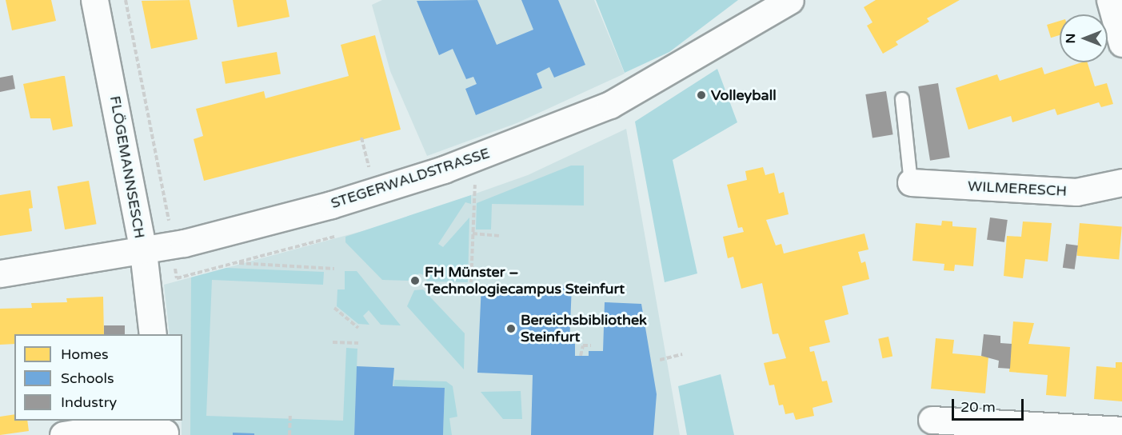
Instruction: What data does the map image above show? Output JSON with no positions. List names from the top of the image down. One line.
{"streets":{"street":["FLÖGEMANNSESCH","STEGERWALDSTRASSE","WILMERESCH"]},"crossings":[["FLÖGEMANNSESCH","STEGERWALDSTRASSE"]],"places":["Volleyball","FH Münster – Technologiecampus Steinfurt","Bereichsbibliothek Steinfurt"],"legend":["Homes","Schools","Industry"],"scale_bar":"20 m","north":"left"}
